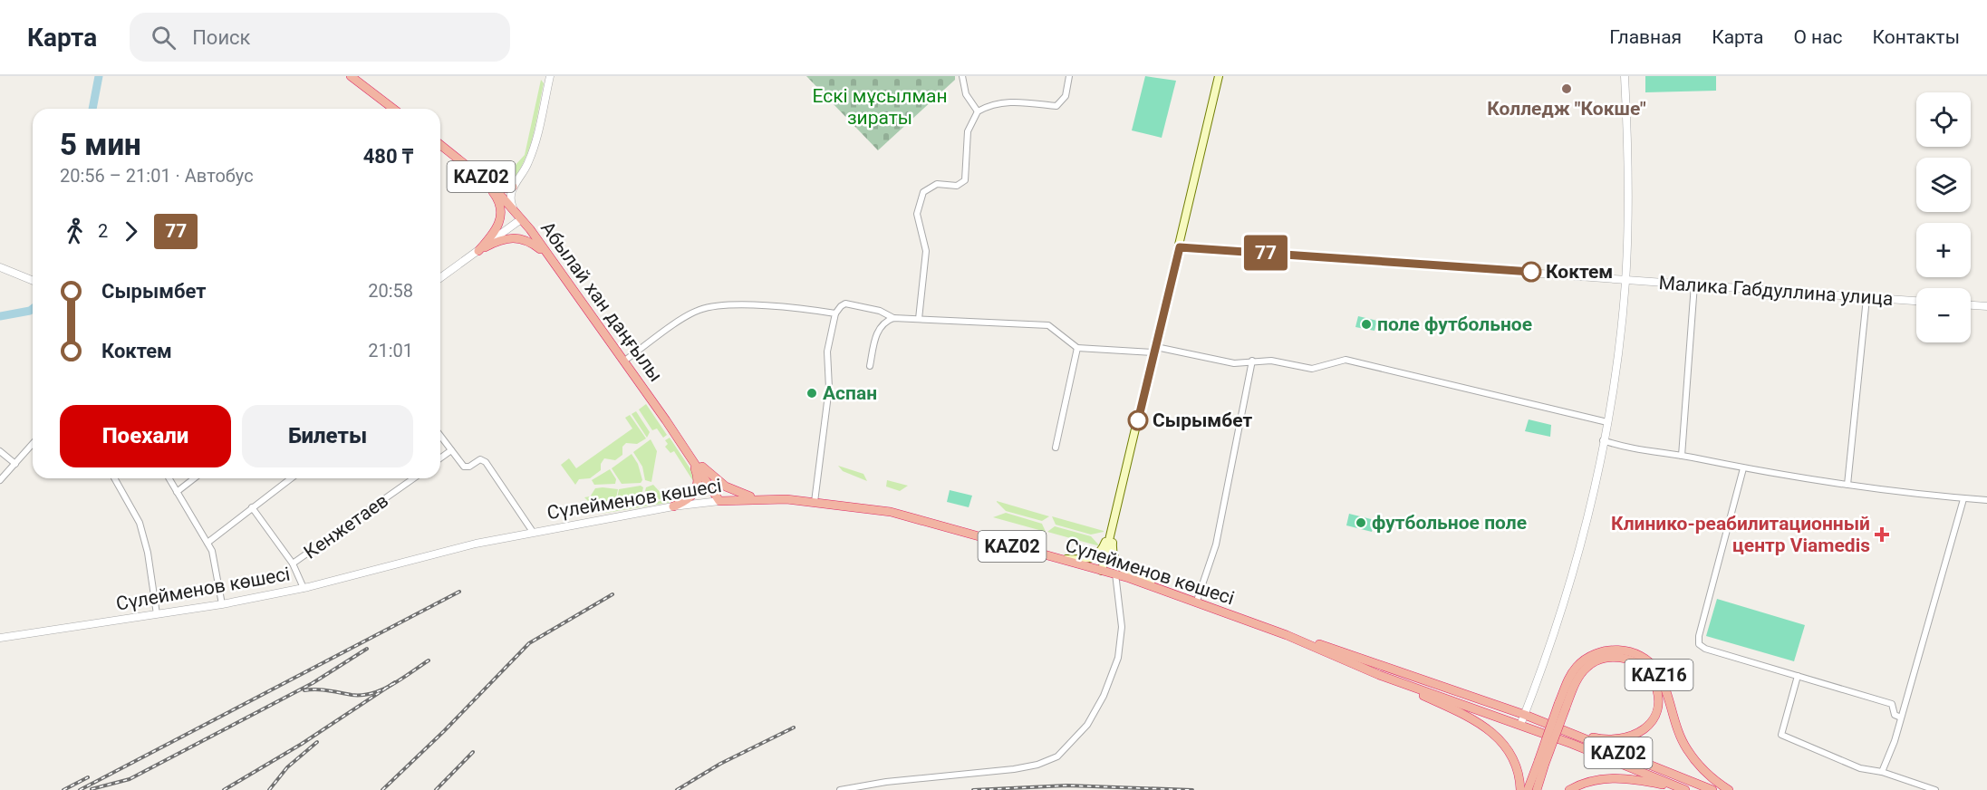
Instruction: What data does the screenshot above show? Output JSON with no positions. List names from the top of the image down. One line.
{"streets":{"highway":["KАZ02","Абылай хан даңғылы","Сүлейменов көшесі","KAZ16"],"street":["Малика Габдуллина улица","Кенжетаев"]},"crossings":[["KАZ02","Абылай хан даңғылы"],["KАZ02","Сүлейменов көшесі"],["KАZ02","KAZ16"],["Абылай хан даңғылы","Сүлейменов көшесі"],["Сүлейменов көшесі","Кенжетаев"]],"parks":["Ескі мұсылман зираты"],"places":{"other":["Колледж \"Кокше\"","Коктем","поле футбольное","Аспан","Сырымбет","футбольное поле"],"health":["Клинико-реабилитационный центр Viamedis"]},"lines":["bus line 77"],"page":{"header":"Карта","search":"Поиск","nav":["Главная","Карта","О нас","Контакты"],"on_map":"77","map_buttons":["+","−"],"heading":["5 мин","20:56 – 21:01 · Автобус","480 ₸"],"legs":["2","77"],"list":[{"name":"Сырымбет","value":"20:58"},{"name":"Коктем","value":"21:01"}],"buttons":["Поехали","Билеты"]}}
